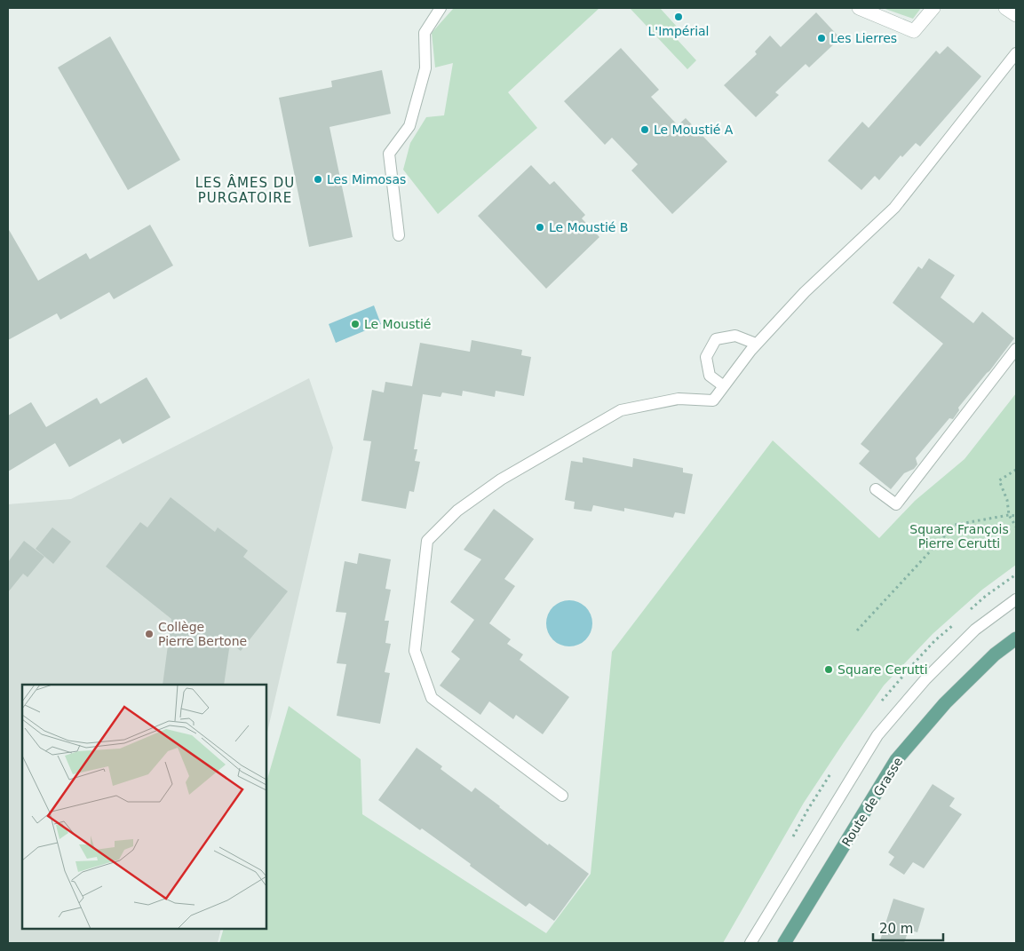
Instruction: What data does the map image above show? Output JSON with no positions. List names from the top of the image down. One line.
{"streets":{"main road":["Route de Grasse"]},"districts":["LES ÂMES DU PURGATOIRE"],"parks":["Square François Pierre Cerutti"],"places":["L'Impérial","Les Lierres","Le Moustié A","Les Mimosas","Le Moustié B","Le Moustié","Collège Pierre Bertone","Square Cerutti"],"scale_bar":"20 m"}
